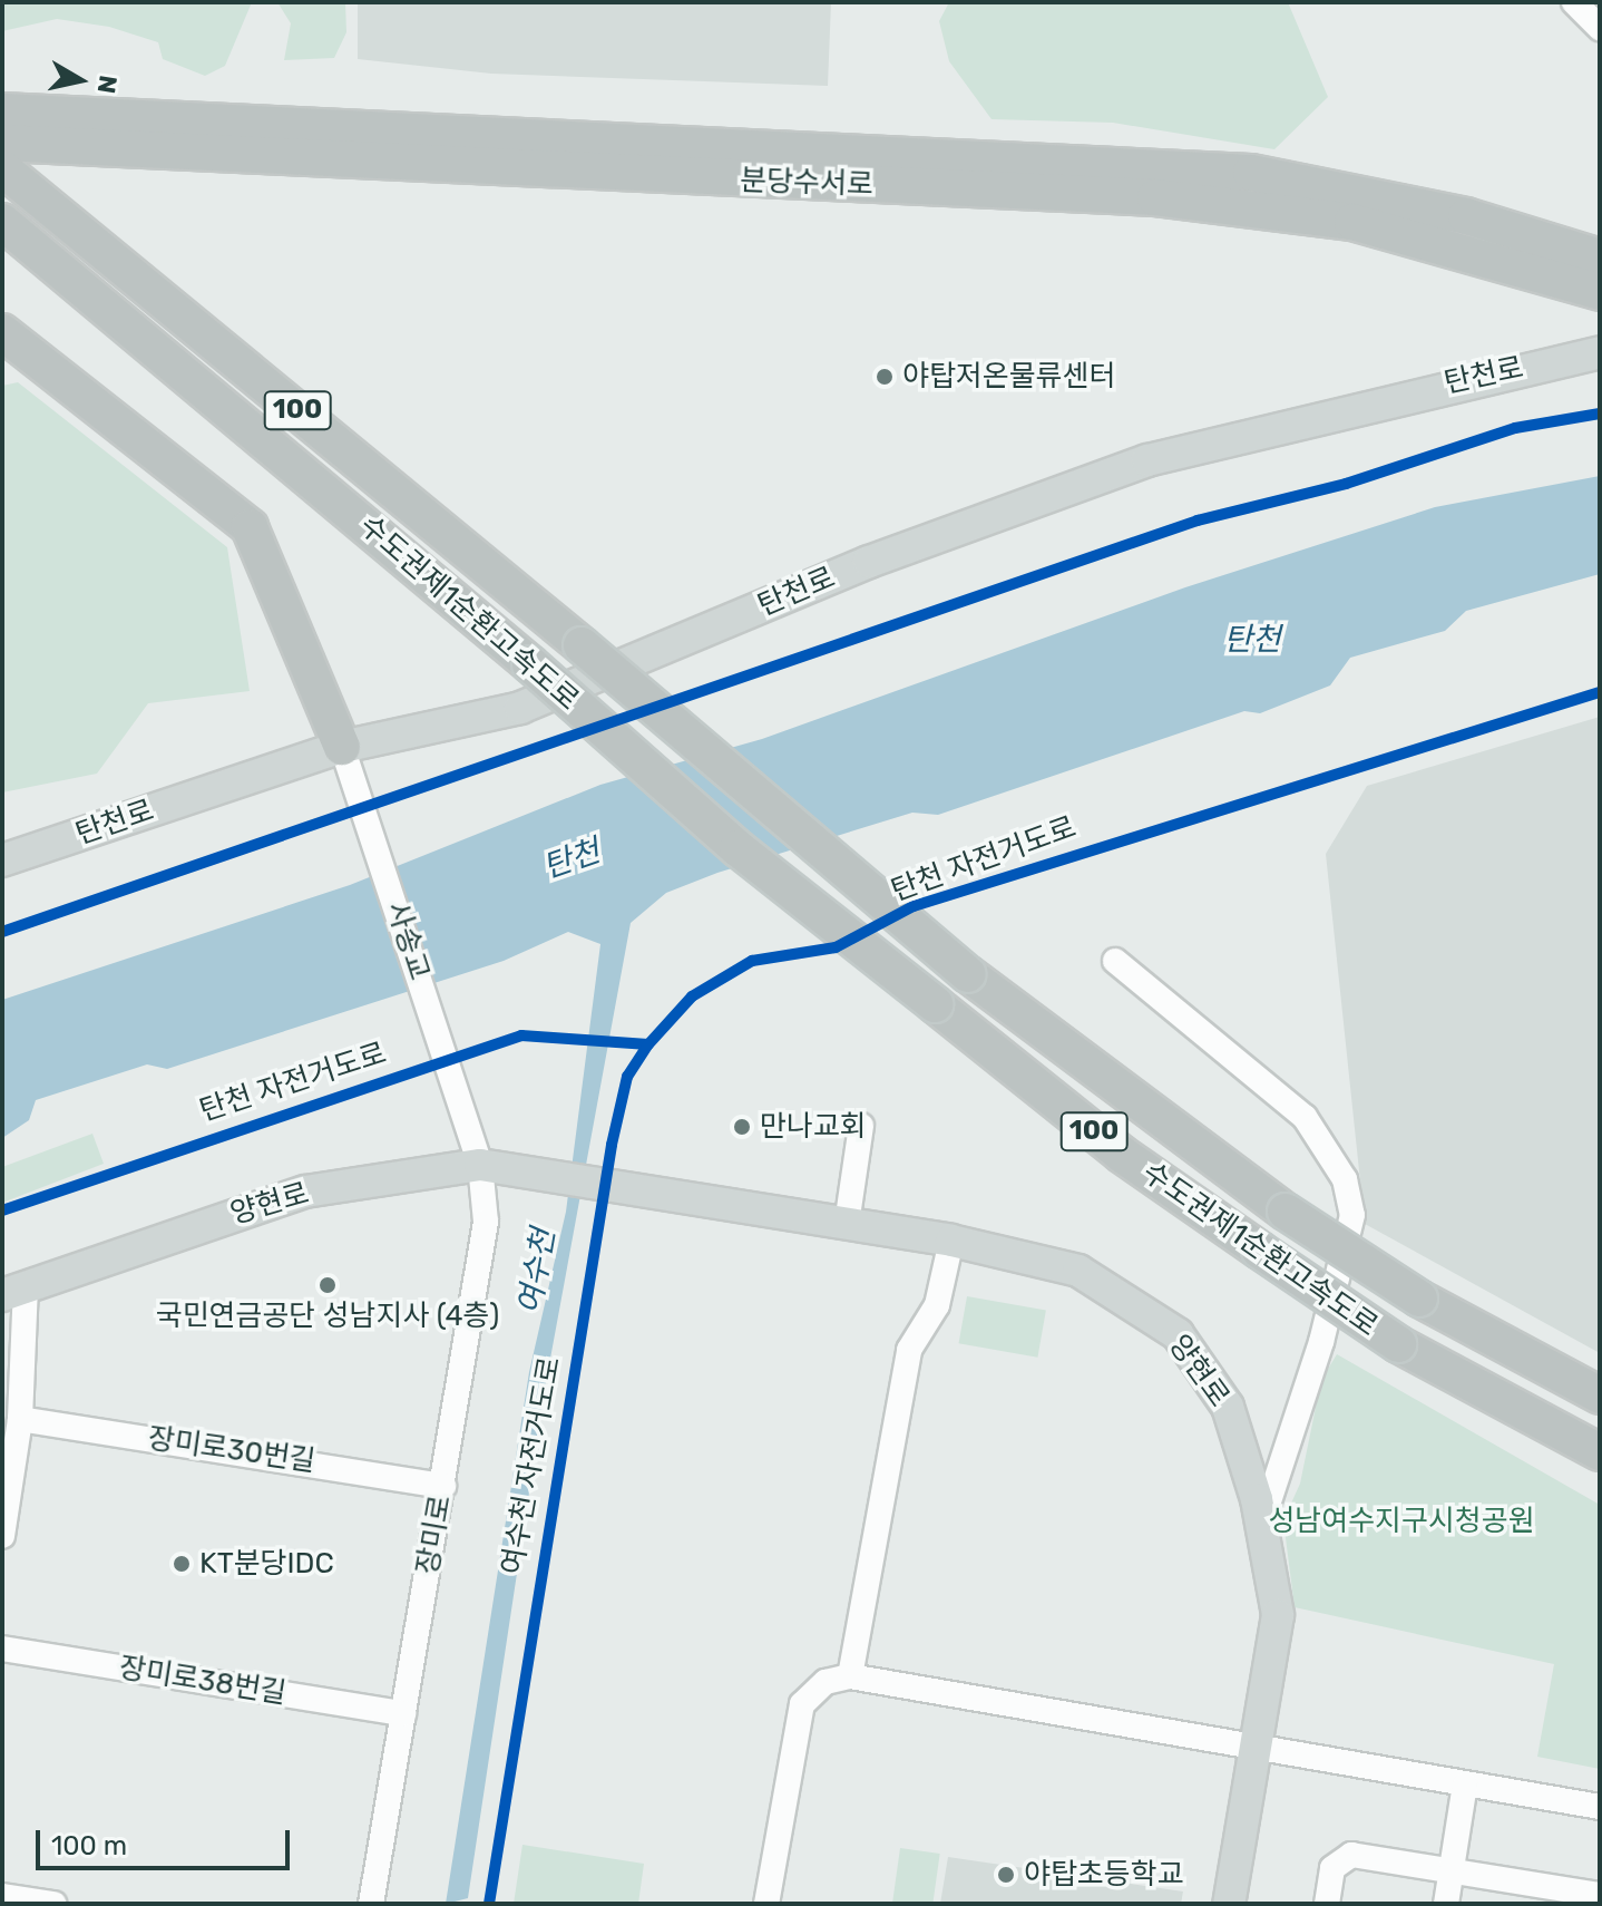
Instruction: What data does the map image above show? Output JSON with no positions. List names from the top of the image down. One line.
{"streets":{"highway":["분당수서로","100","수도권제1순환고속도로"],"main road":["탄천로","양현로"],"street":["사송교","장미로30번길","장미로","장미로38번길"],"cycle path":["탄천 자전거도로","여수천 자전거도로"]},"crossings":[["탄천로","사송교"],["사송교","양현로"],["사송교","장미로"],["양현로","장미로"],["장미로30번길","장미로"],["장미로","장미로38번길"]],"water":["탄천","여수천"],"parks":["성남여수지구시청공원"],"places":["야탑저온물류센터","만나교회","국민연금공단 성남지사 (4층)","KT분당IDC","야탑초등학교"],"scale_bar":"100 m","north":"right"}
